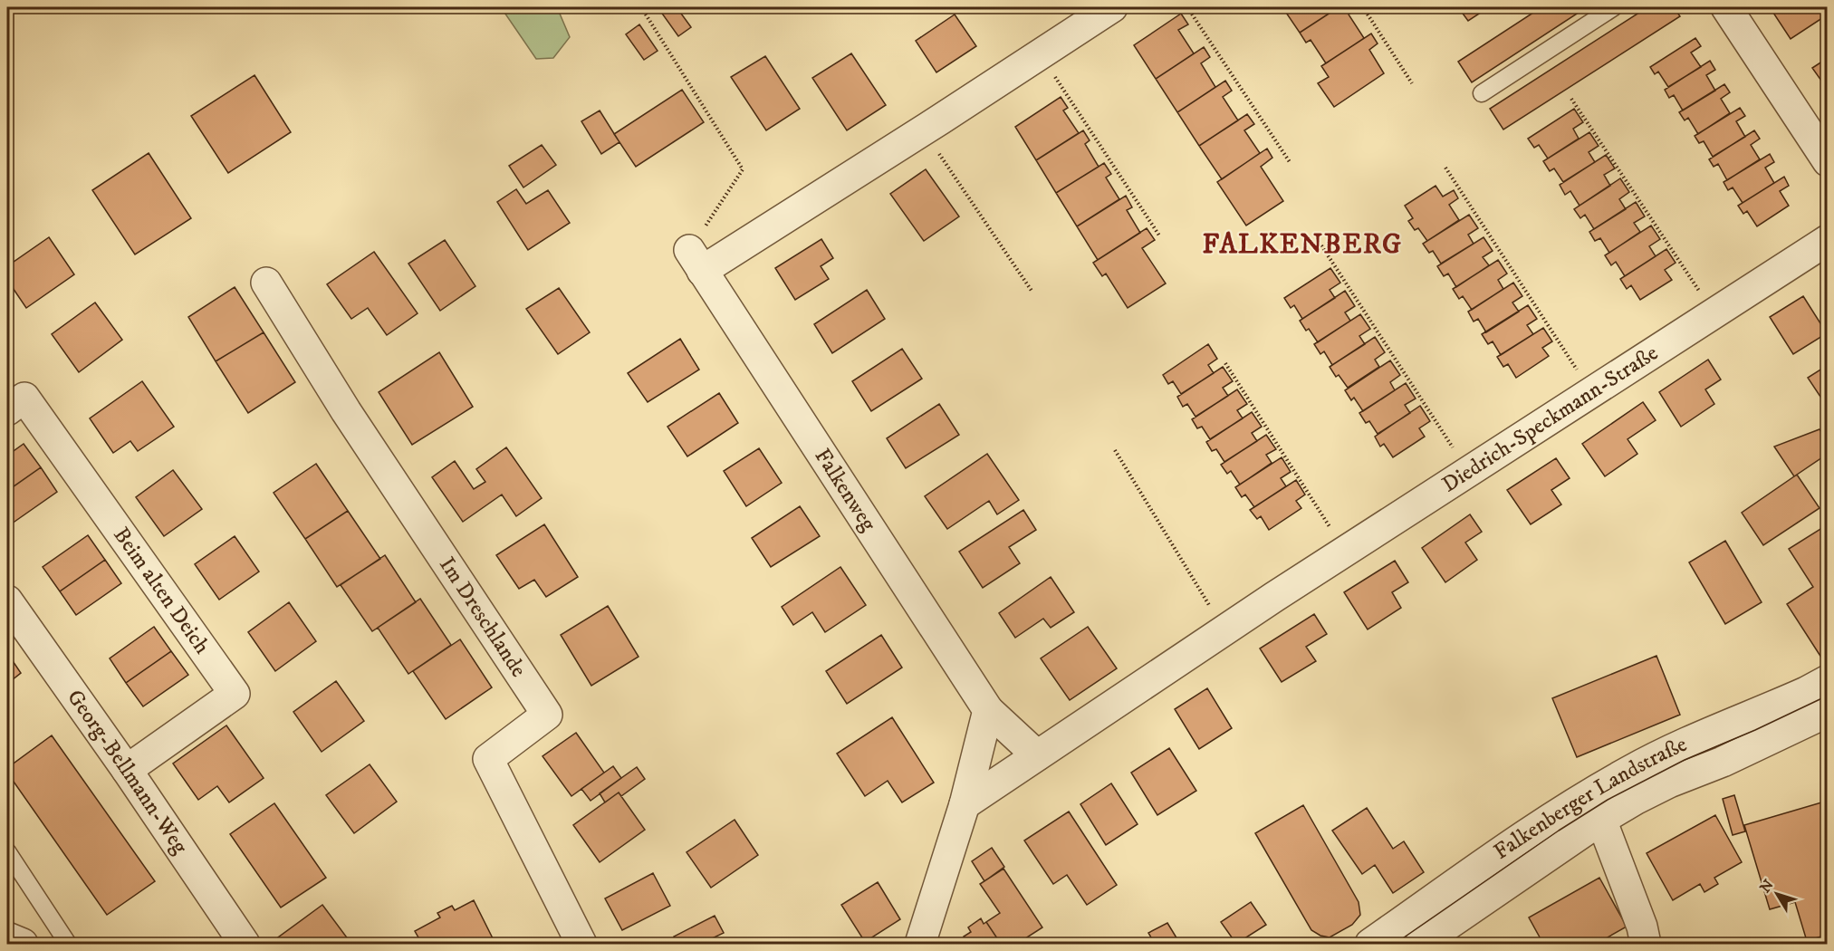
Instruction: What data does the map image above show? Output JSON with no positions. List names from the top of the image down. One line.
{"streets":{"street":["Diedrich-Speckmann-Straße","Falkenweg","Beim alten Deich","Im Dreschlande","Georg-Bellmann-Weg","Falkenberger Landstraße"]},"crossings":[["Beim alten Deich","Georg-Bellmann-Weg"]],"districts":["FALKENBERG"],"north":"top left"}
